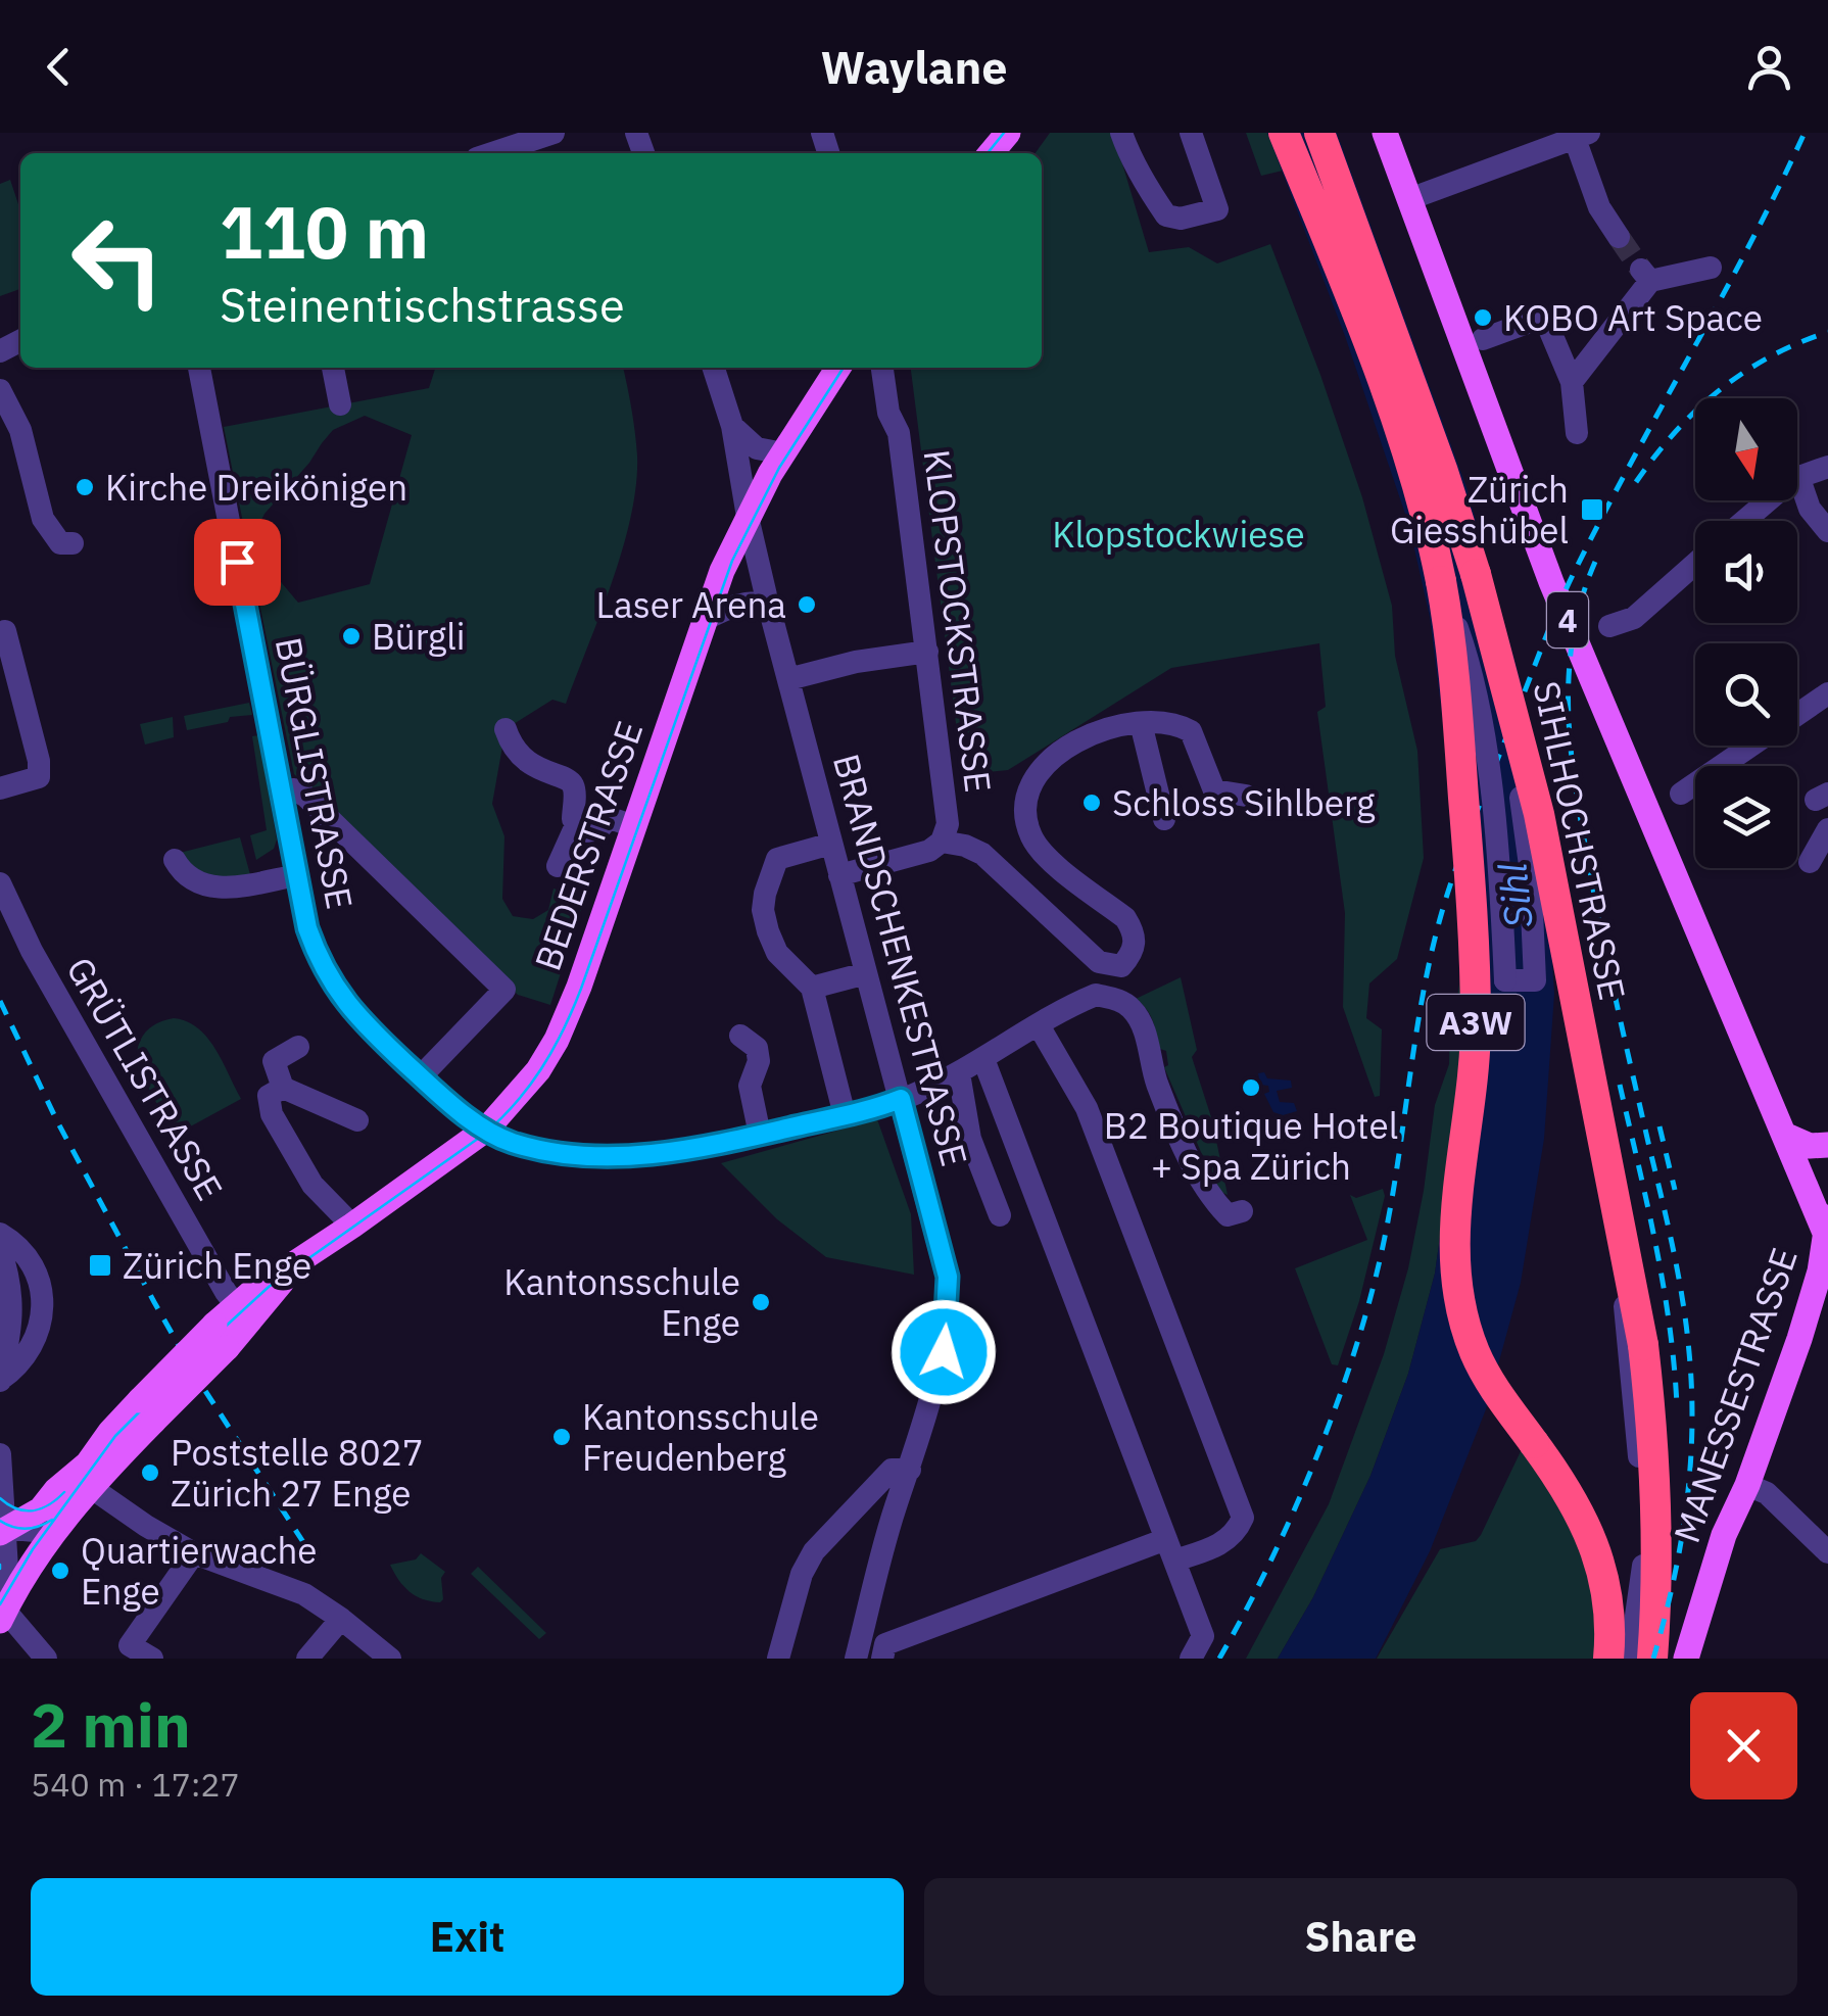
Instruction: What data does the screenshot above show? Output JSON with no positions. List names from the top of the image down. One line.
{"streets":{"highway":["SIHLHOCHSTRASSE","A3W"],"main road":["4","BEDERSTRASSE","MANESSESTRASSE"],"street":["KLOPSTOCKSTRASSE","BÜRGLISTRASSE","BRANDSCHENKESTRASSE","GRÜTLISTRASSE"]},"crossings":[["KLOPSTOCKSTRASSE","BRANDSCHENKESTRASSE"],["BÜRGLISTRASSE","BEDERSTRASSE"],["BÜRGLISTRASSE","BRANDSCHENKESTRASSE"],["BEDERSTRASSE","BRANDSCHENKESTRASSE"],["BEDERSTRASSE","GRÜTLISTRASSE"]],"water":["Sihl"],"parks":["Klopstockwiese"],"places":{"other":["KOBO Art Space","Kirche Dreikönigen","Laser Arena","Bürgli","Schloss Sihlberg","B2 Boutique Hotel + Spa Zürich","Kantonsschule Enge","Kantonsschule Freudenberg","Poststelle 8027 Zürich 27 Enge","Quartierwache Enge"],"transit":["Zürich Giesshübel","Zürich Enge"]},"north":"bottom","page":{"header":"Waylane","turn":["110 m","Steinentischstrasse"],"heading":["2 min","540 m · 17:27"],"buttons":["Exit","Share"]}}
